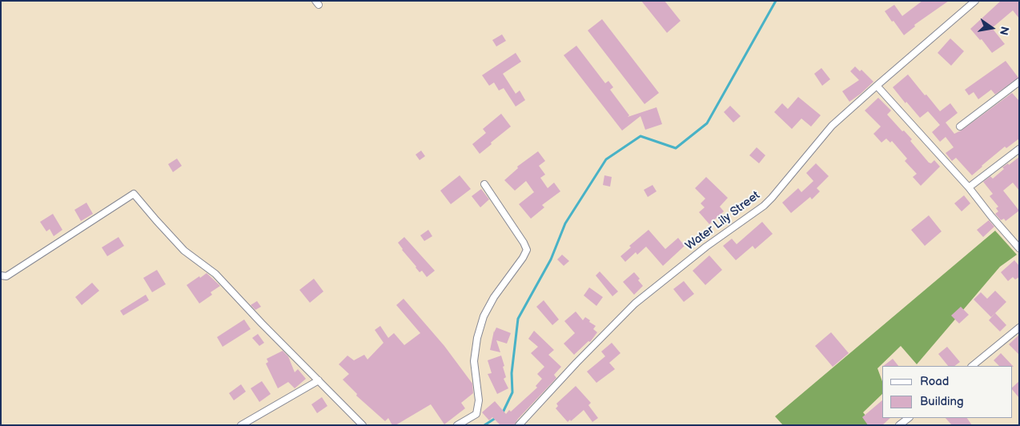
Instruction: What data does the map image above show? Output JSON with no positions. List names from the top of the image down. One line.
{"streets":{"street":["Water Lily Street"]},"legend":["Road","Building"],"north":"right"}
